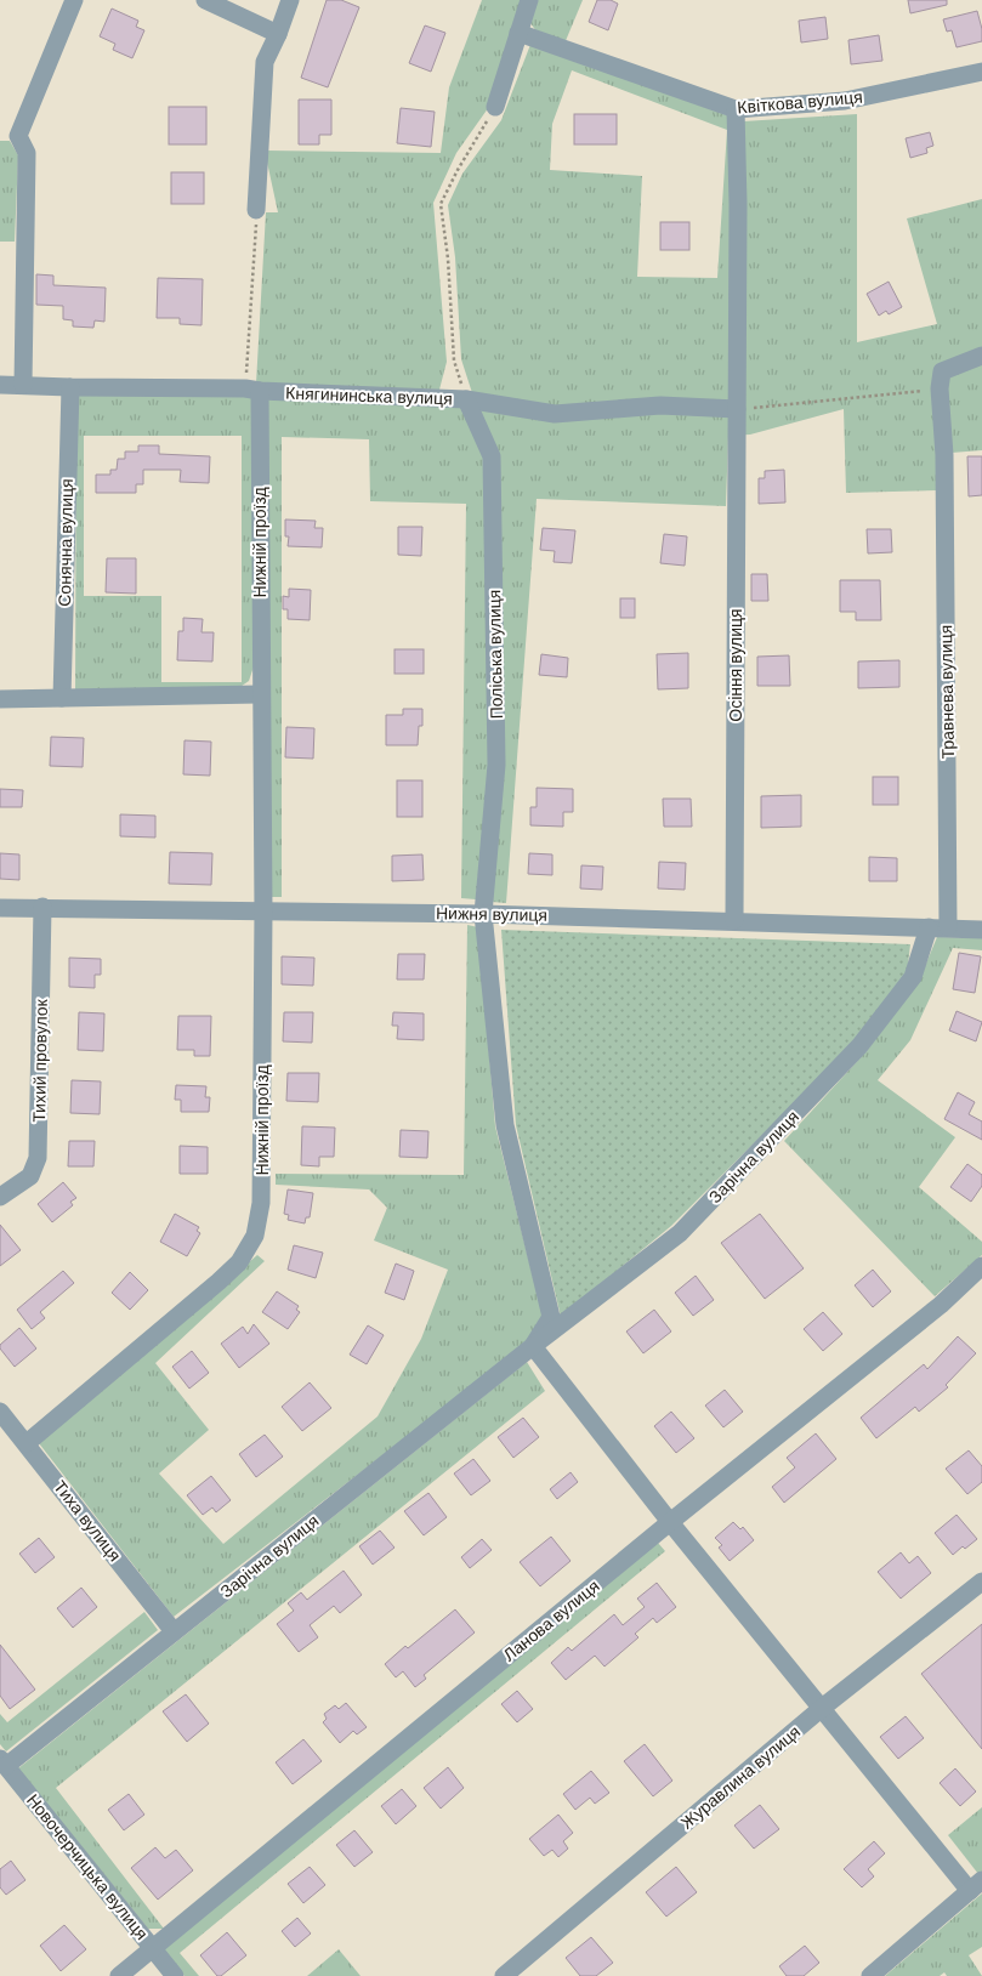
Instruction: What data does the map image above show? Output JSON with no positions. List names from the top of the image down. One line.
{"streets":{"street":["Квіткова вулиця","Княгининська вулиця","Сонячна вулиця","Нижній проїзд","Поліська вулиця","Осіння вулиця","Травнева вулиця","Нижня вулиця","Тихий провулок","Зарічна вулиця","Тиха вулиця","Ланова вулиця","Журавлина вулиця","Новочерчицька вулиця"]},"crossings":[["Квіткова вулиця","Осіння вулиця"],["Княгининська вулиця","Сонячна вулиця"],["Княгининська вулиця","Нижній проїзд"],["Княгининська вулиця","Поліська вулиця"],["Княгининська вулиця","Осіння вулиця"],["Нижній проїзд","Нижня вулиця"],["Нижній проїзд","Тиха вулиця"],["Поліська вулиця","Нижня вулиця"],["Поліська вулиця","Зарічна вулиця"],["Осіння вулиця","Нижня вулиця"],["Травнева вулиця","Нижня вулиця"],["Нижня вулиця","Тихий провулок"],["Нижня вулиця","Зарічна вулиця"],["Зарічна вулиця","Тиха вулиця"],["Зарічна вулиця","Новочерчицька вулиця"],["Ланова вулиця","Новочерчицька вулиця"]]}
